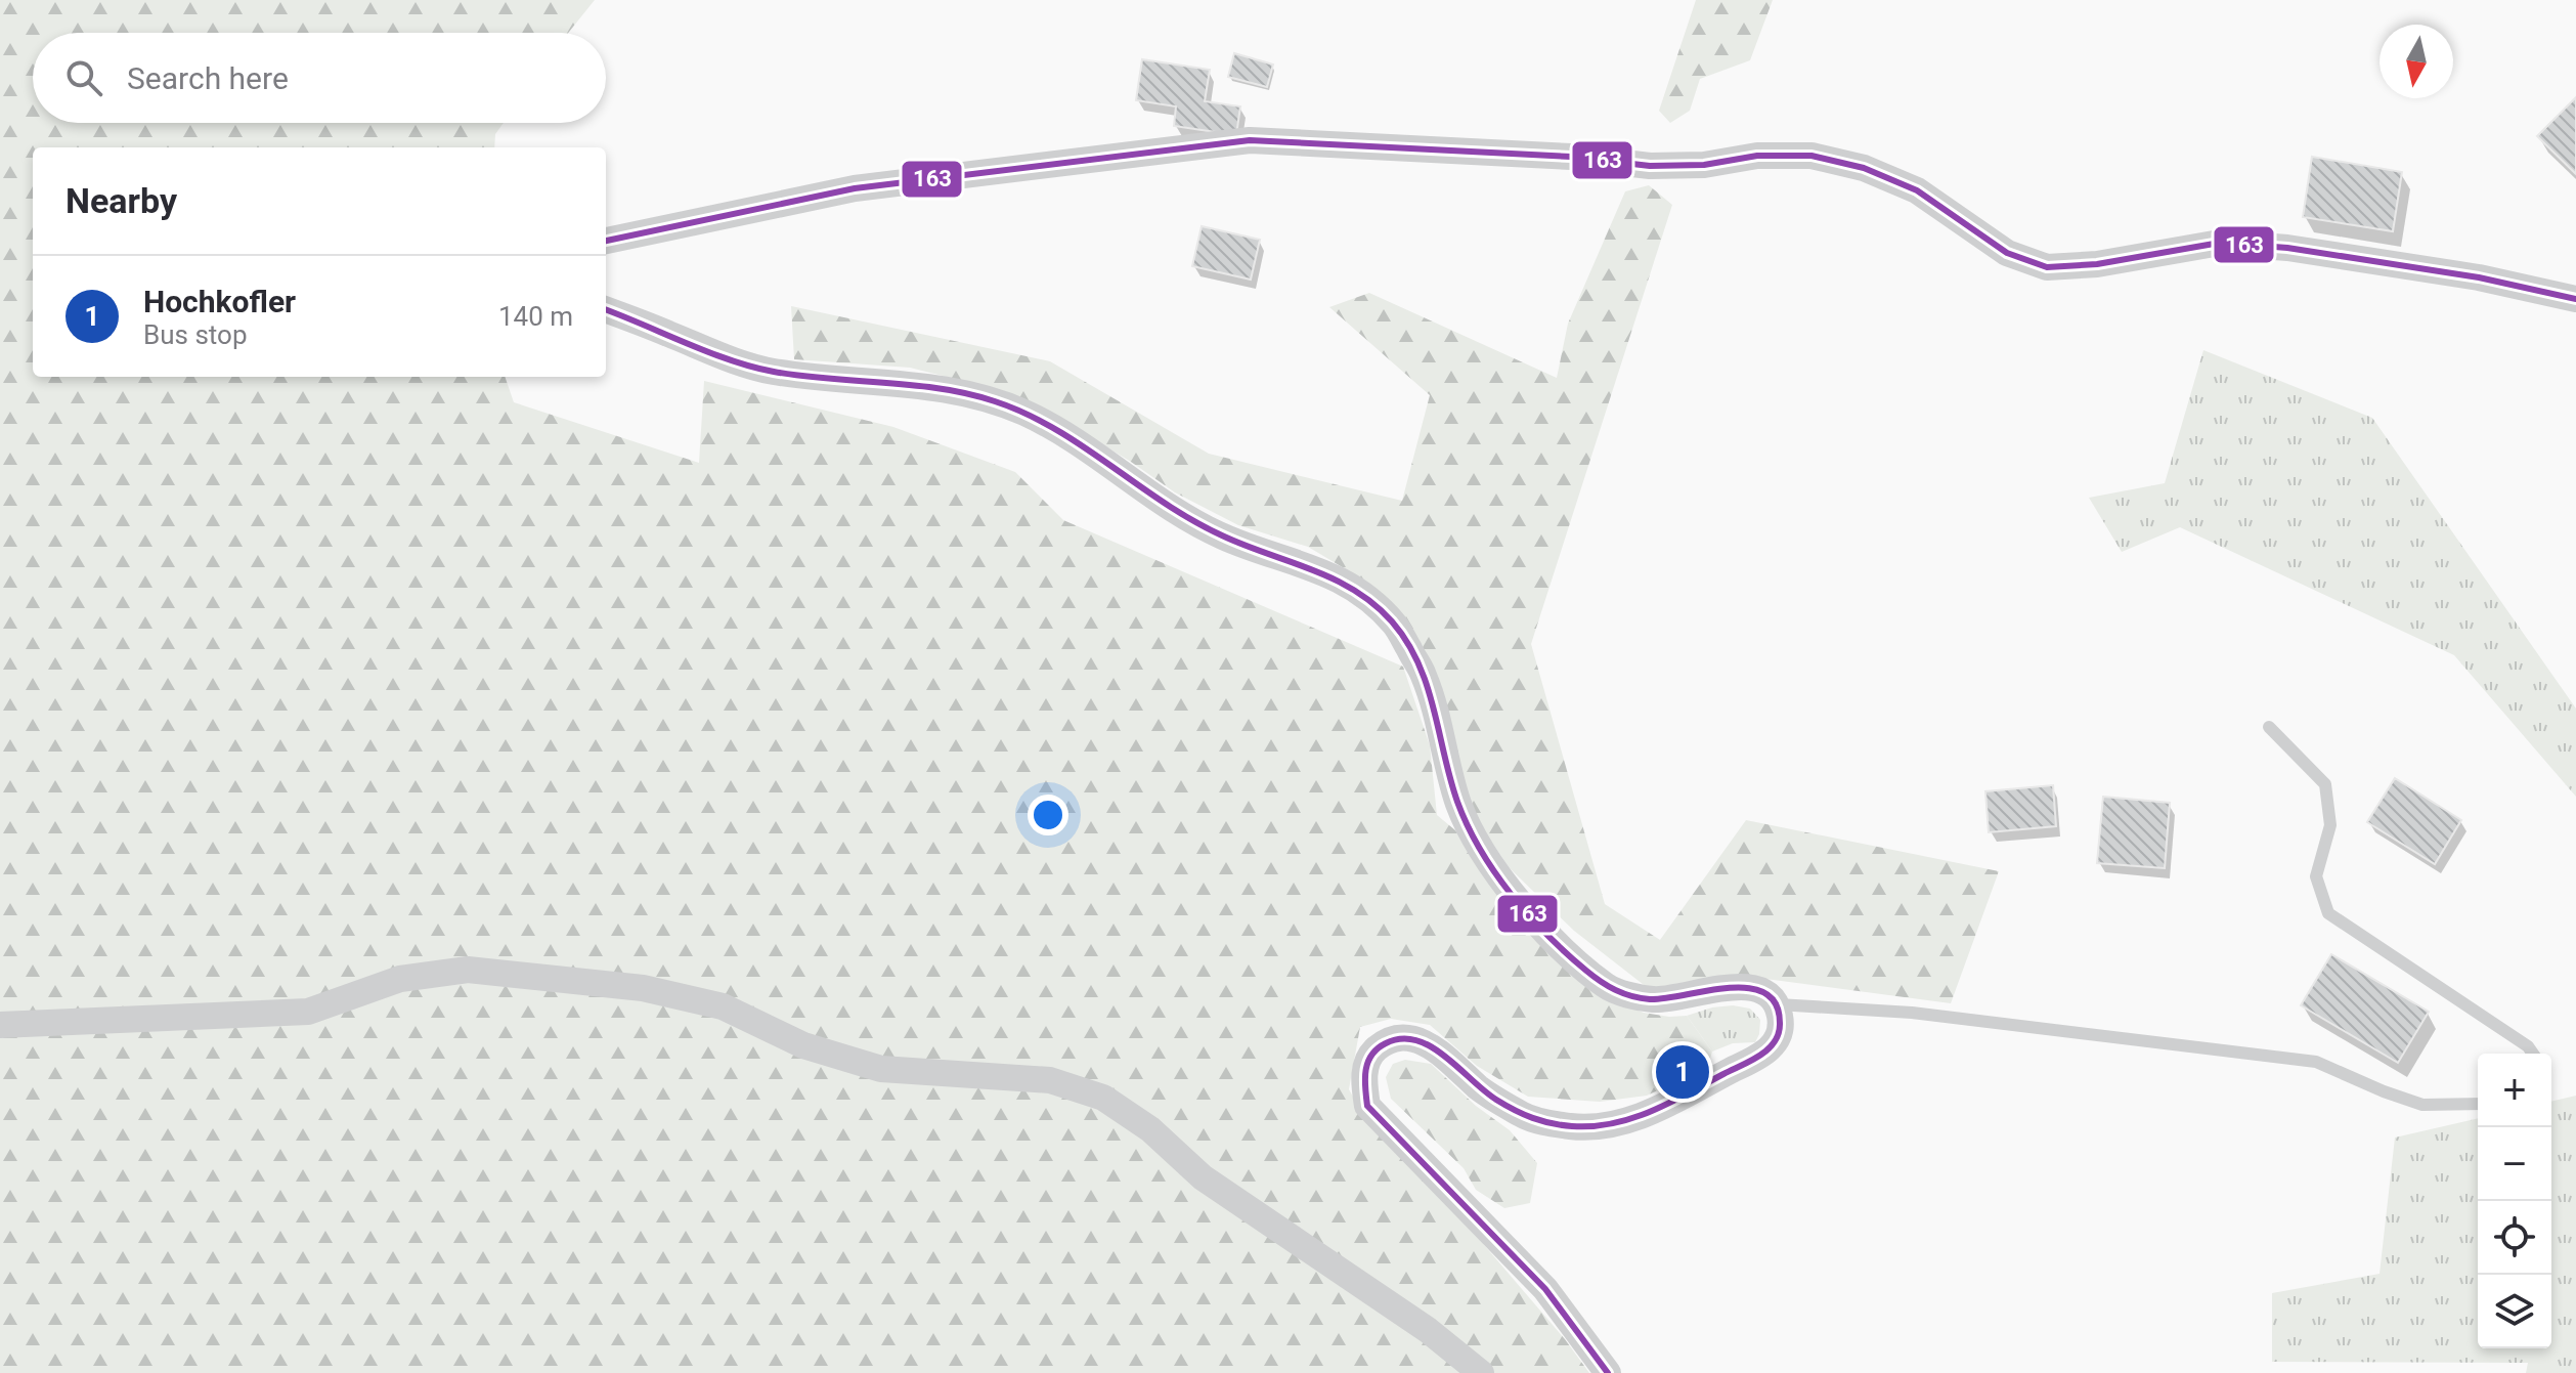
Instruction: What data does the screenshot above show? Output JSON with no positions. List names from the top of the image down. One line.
{"lines":["transit line 163"],"north":"bottom","page":{"search":"Search here","heading":"Nearby","list":[{"mark":"1","name":"Hochkofler","note":"Bus stop","value":"140 m"}],"pins":"1","map_buttons":["+","−"]}}
